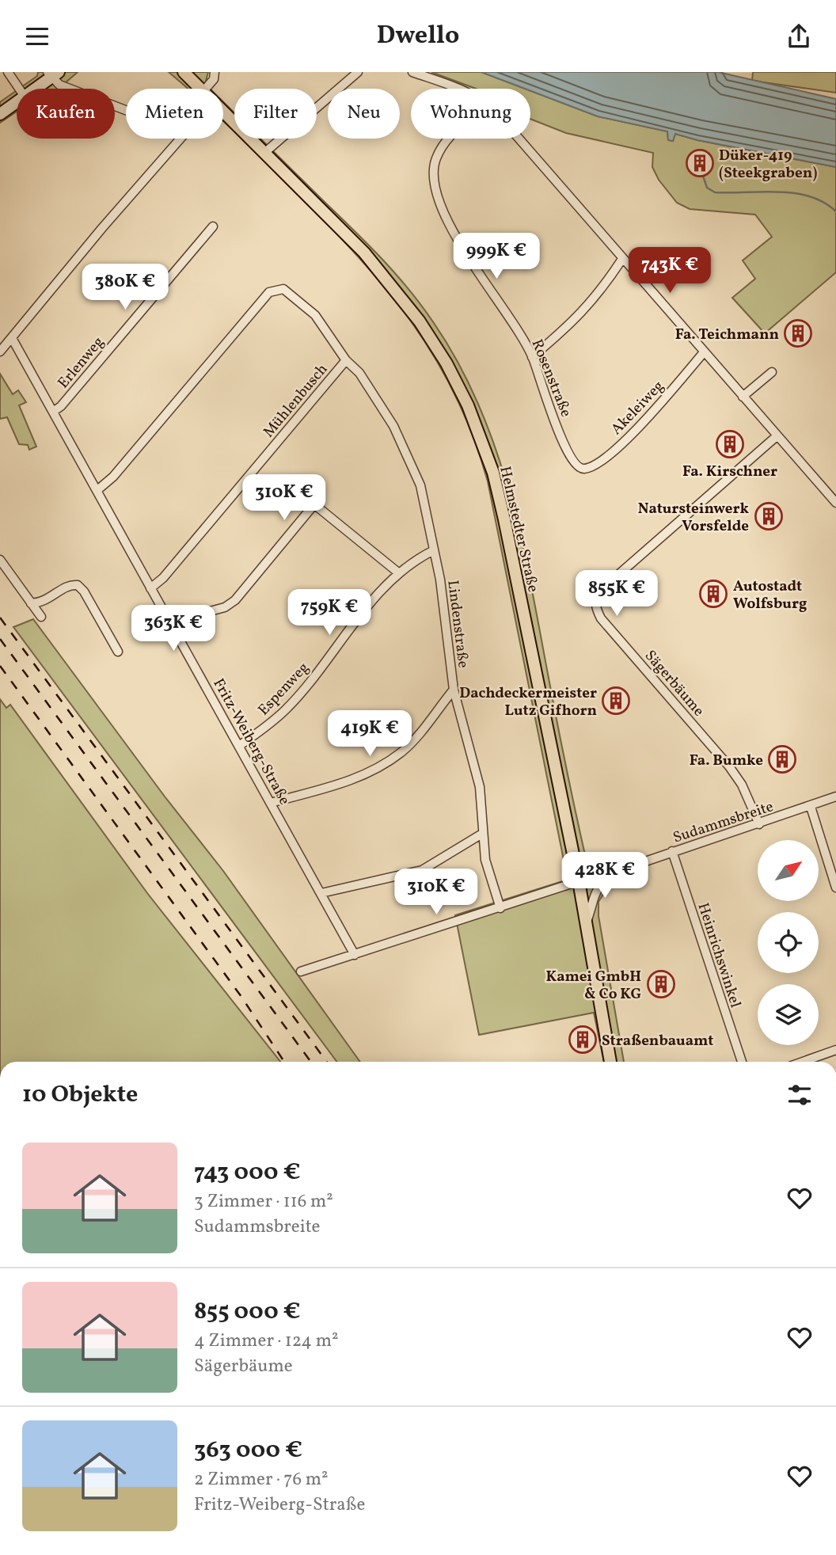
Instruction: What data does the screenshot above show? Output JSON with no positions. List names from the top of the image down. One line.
{"streets":{"main road":["Helmstedter Straße"],"street":["Erlenweg","Rosenstraße","Mühlenbusch","Akeleiweg","Lindenstraße","Sägerbäume","Espenweg","Fritz-Weiberg-Straße","Sudammsbreite","Heinrichswinkel"]},"crossings":[["Erlenweg","Fritz-Weiberg-Straße"],["Rosenstraße","Akeleiweg"],["Mühlenbusch","Lindenstraße"],["Mühlenbusch","Fritz-Weiberg-Straße"],["Helmstedter Straße","Sudammsbreite"],["Lindenstraße","Espenweg"],["Lindenstraße","Sudammsbreite"],["Sägerbäume","Sudammsbreite"],["Espenweg","Fritz-Weiberg-Straße"],["Fritz-Weiberg-Straße","Sudammsbreite"],["Sudammsbreite","Heinrichswinkel"]],"places":{"building":["Düker-419 (Steekgraben)","Fa. Teichmann","Fa. Kirschner","Natursteinwerk Vorsfelde","Autostadt Wolfsburg","Dachdeckermeister Lutz Gifhorn","Fa. Bumke","Kamei GmbH & Co KG","Straßenbauamt"]},"north":"top right","page":{"header":"Dwello","chip":["Kaufen","Mieten","Filter","Neu","Wohnung"],"price":["999K €","743K €","380K €","310K €","855K €","759K €","363K €","419K €","428K €","310K €"],"heading":"10 Objekte","list":[{"name":"743 000 €","note":"3 Zimmer · 116 m² · Sudammsbreite"},{"name":"855 000 €","note":"4 Zimmer · 124 m² · Sägerbäume"},{"name":"363 000 €","note":"2 Zimmer · 76 m² · Fritz-Weiberg-Straße"}]}}
